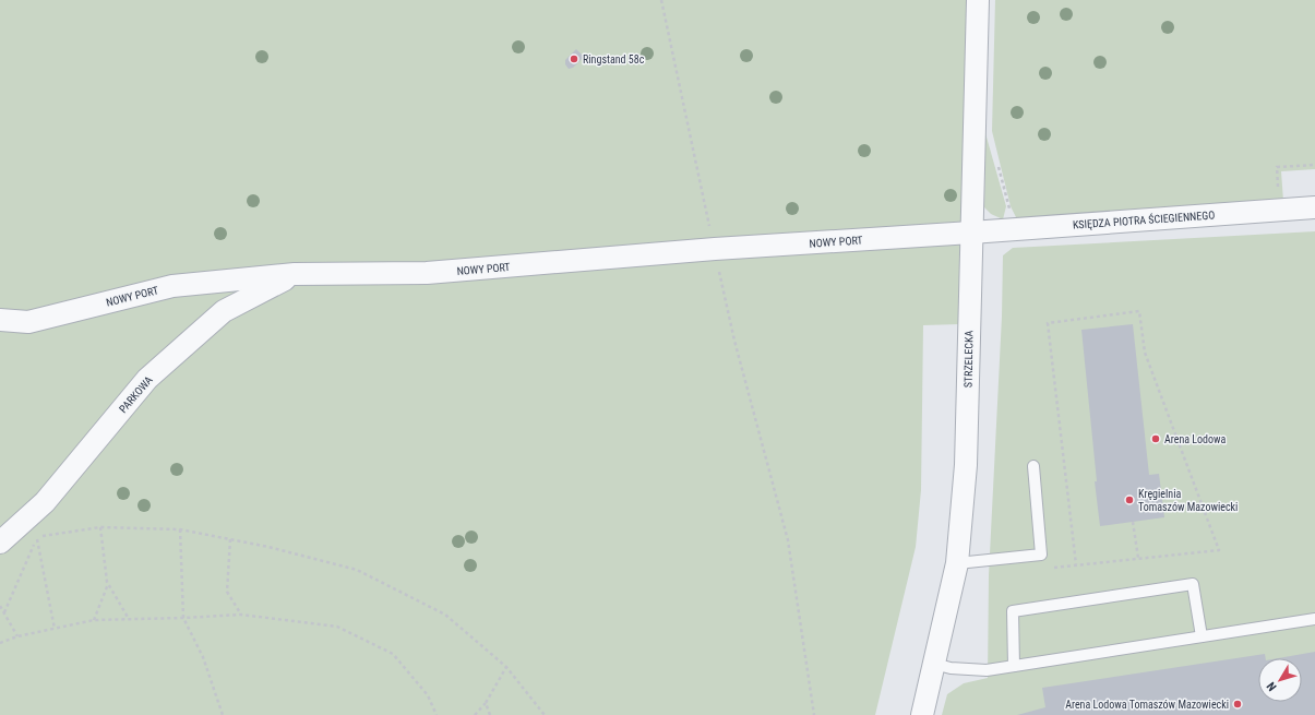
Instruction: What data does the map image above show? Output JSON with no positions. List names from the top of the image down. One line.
{"streets":{"street":["KSIĘDZA PIOTRA ŚCIEGIENNEGO","NOWY PORT","STRZELECKA","PARKOWA"]},"crossings":[["KSIĘDZA PIOTRA ŚCIEGIENNEGO","NOWY PORT"],["KSIĘDZA PIOTRA ŚCIEGIENNEGO","STRZELECKA"],["NOWY PORT","STRZELECKA"],["NOWY PORT","PARKOWA"]],"places":["Ringstand 58c","Arena Lodowa","Kręgielnia Tomaszów Mazowiecki","Arena Lodowa Tomaszów Mazowiecki"],"north":"bottom left"}
